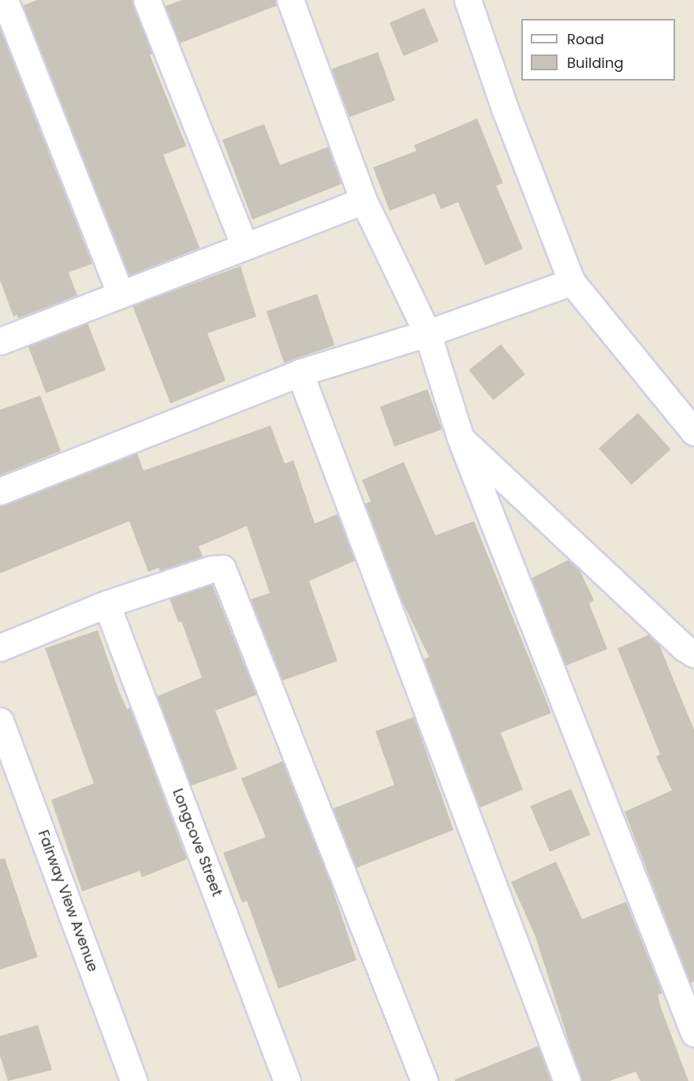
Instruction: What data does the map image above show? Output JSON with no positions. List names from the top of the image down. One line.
{"streets":{"street":["Longcove Street","Fairway View Avenue"]},"legend":["Road","Building"]}
